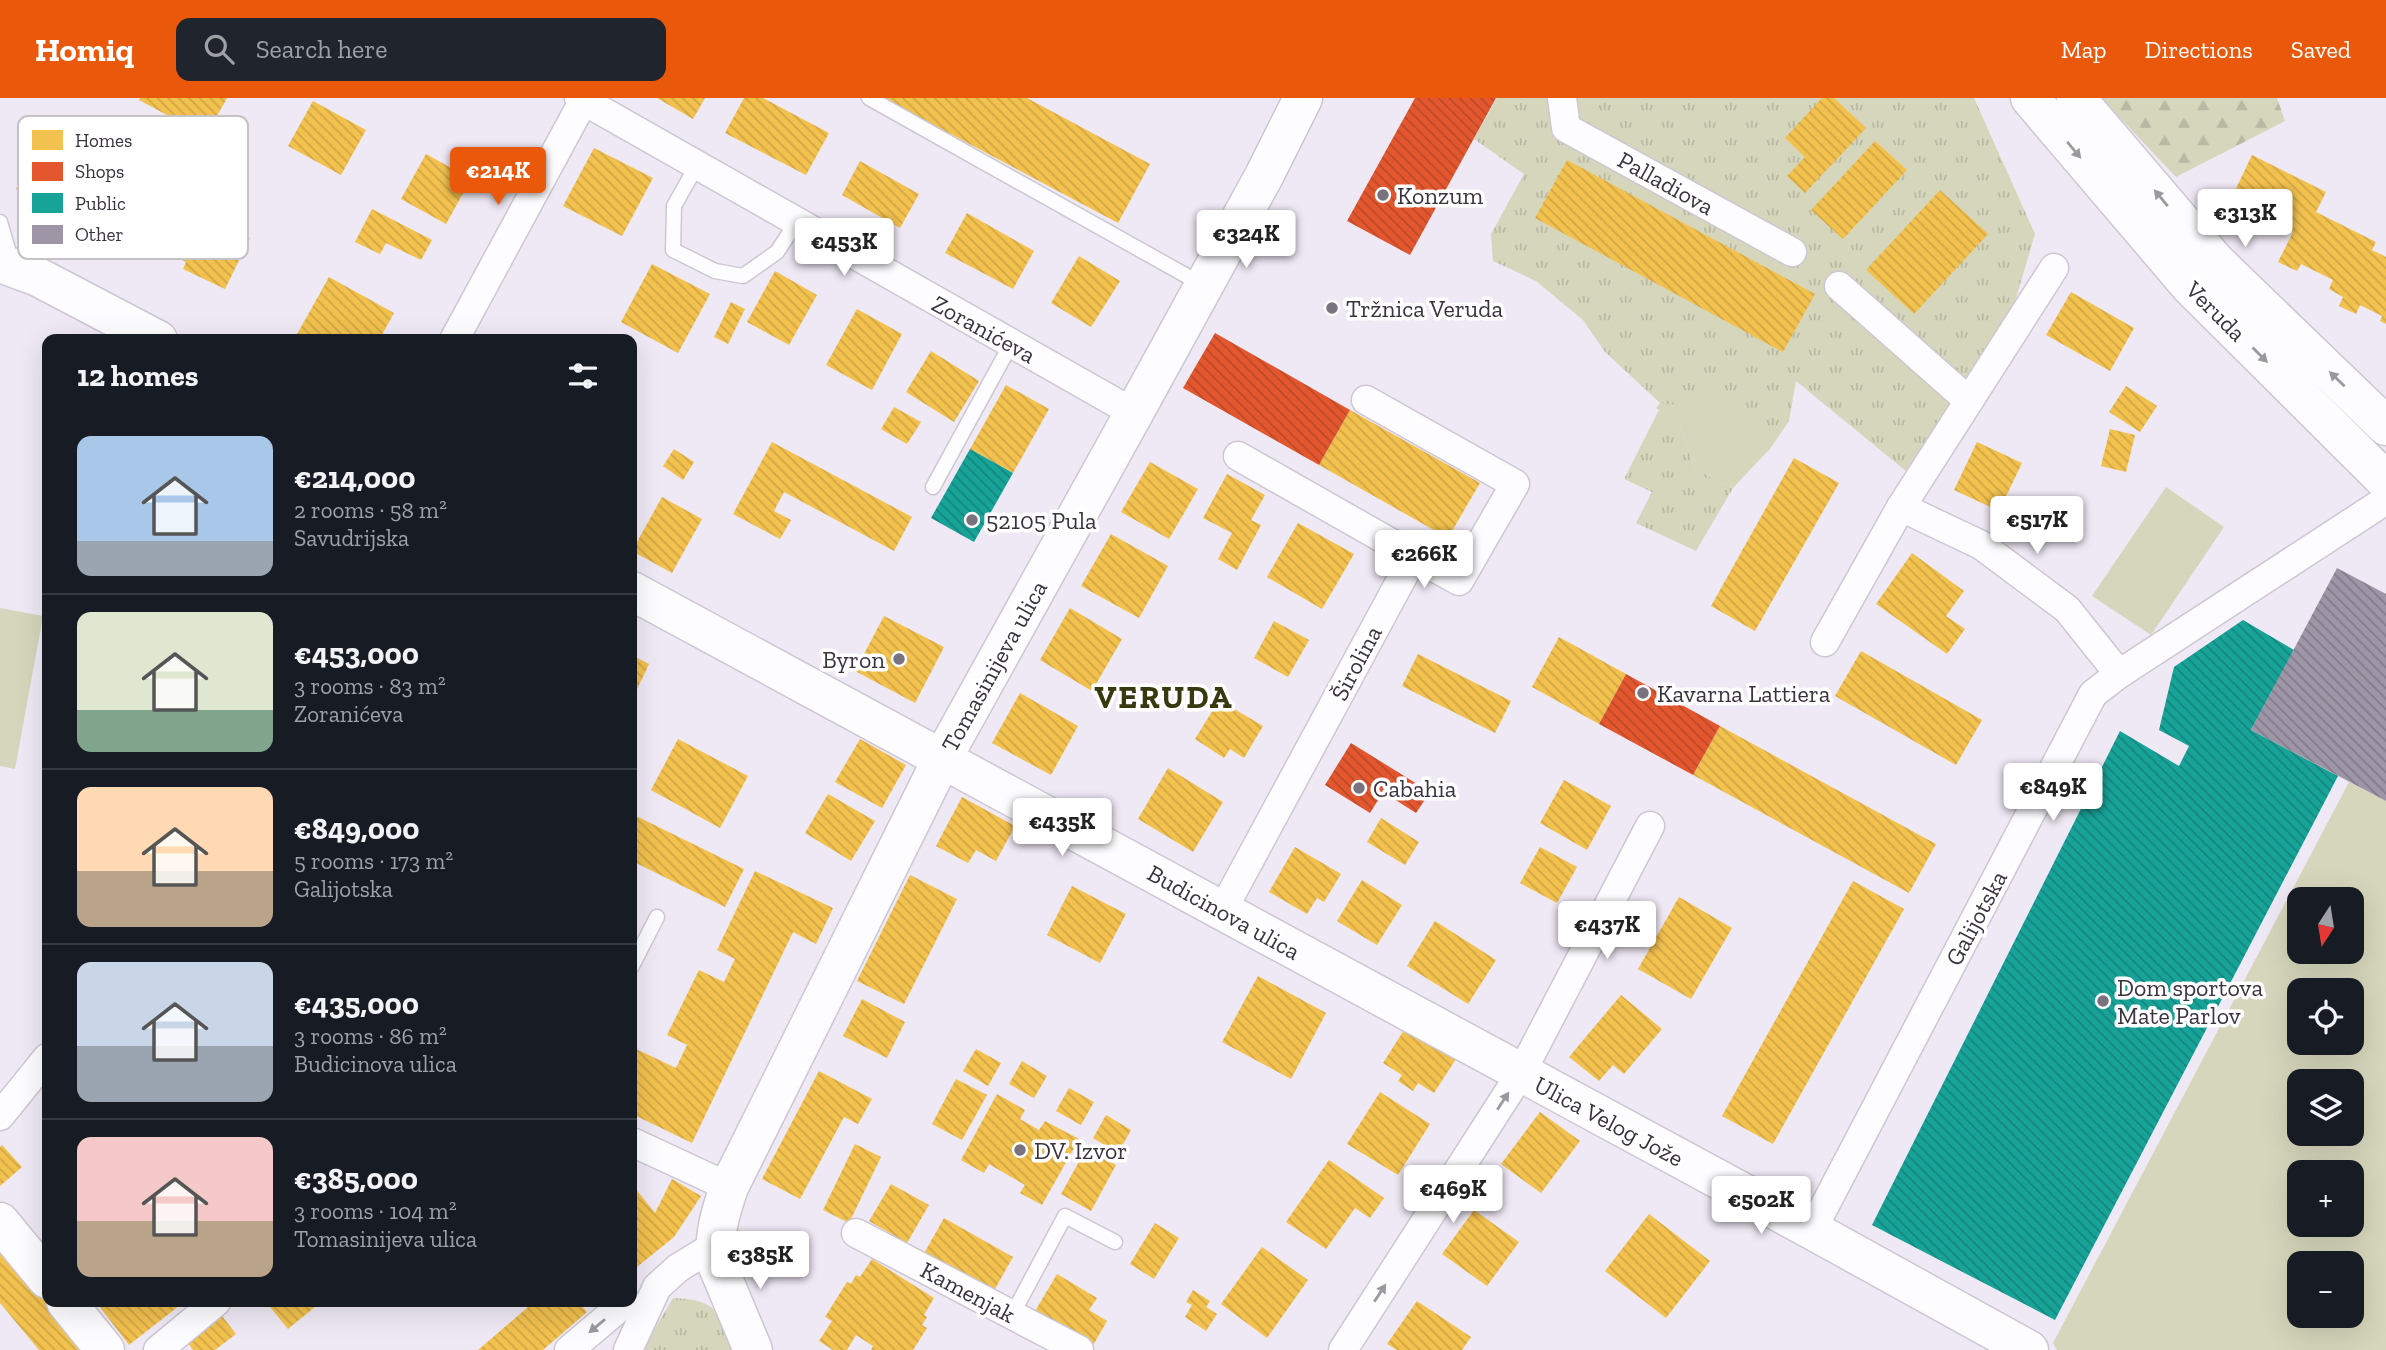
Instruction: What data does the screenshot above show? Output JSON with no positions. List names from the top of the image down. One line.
{"streets":{"main road":["Veruda","Tomasinijeva ulica","Budicinova ulica","Ulica Velog Jože"],"street":["Palladiova","Zoranićeva","Širolina","Galijotska","Kamenjak"]},"crossings":[["Zoranićeva","Tomasinijeva ulica"],["Širolina","Budicinova ulica"],["Tomasinijeva ulica","Budicinova ulica"],["Budicinova ulica","Ulica Velog Jože"],["Galijotska","Ulica Velog Jože"]],"districts":["VERUDA"],"places":["Konzum","Tržnica Veruda","52105 Pula","Byron","Kavarna Lattiera","Cabahia","Dom sportova Mate Parlov","DV. Izvor"],"legend":["Homes","Shops","Public","Other"],"north":"bottom","page":{"header":"Homiq","search":"Search here","nav":["Map","Directions","Saved"],"price":["€214K","€313K","€324K","€453K","€517K","€266K","€849K","€435K","€437K","€469K","€502K","€385K"],"heading":"12 homes","list":[{"name":"€214,000","note":"2 rooms · 58 m² · Savudrijska"},{"name":"€453,000","note":"3 rooms · 83 m² · Zoranićeva"},{"name":"€849,000","note":"5 rooms · 173 m² · Galijotska"},{"name":"€435,000","note":"3 rooms · 86 m² · Budicinova ulica"},{"name":"€385,000","note":"3 rooms · 104 m² · Tomasinijeva ulica"}],"map_buttons":["+","−"]}}
